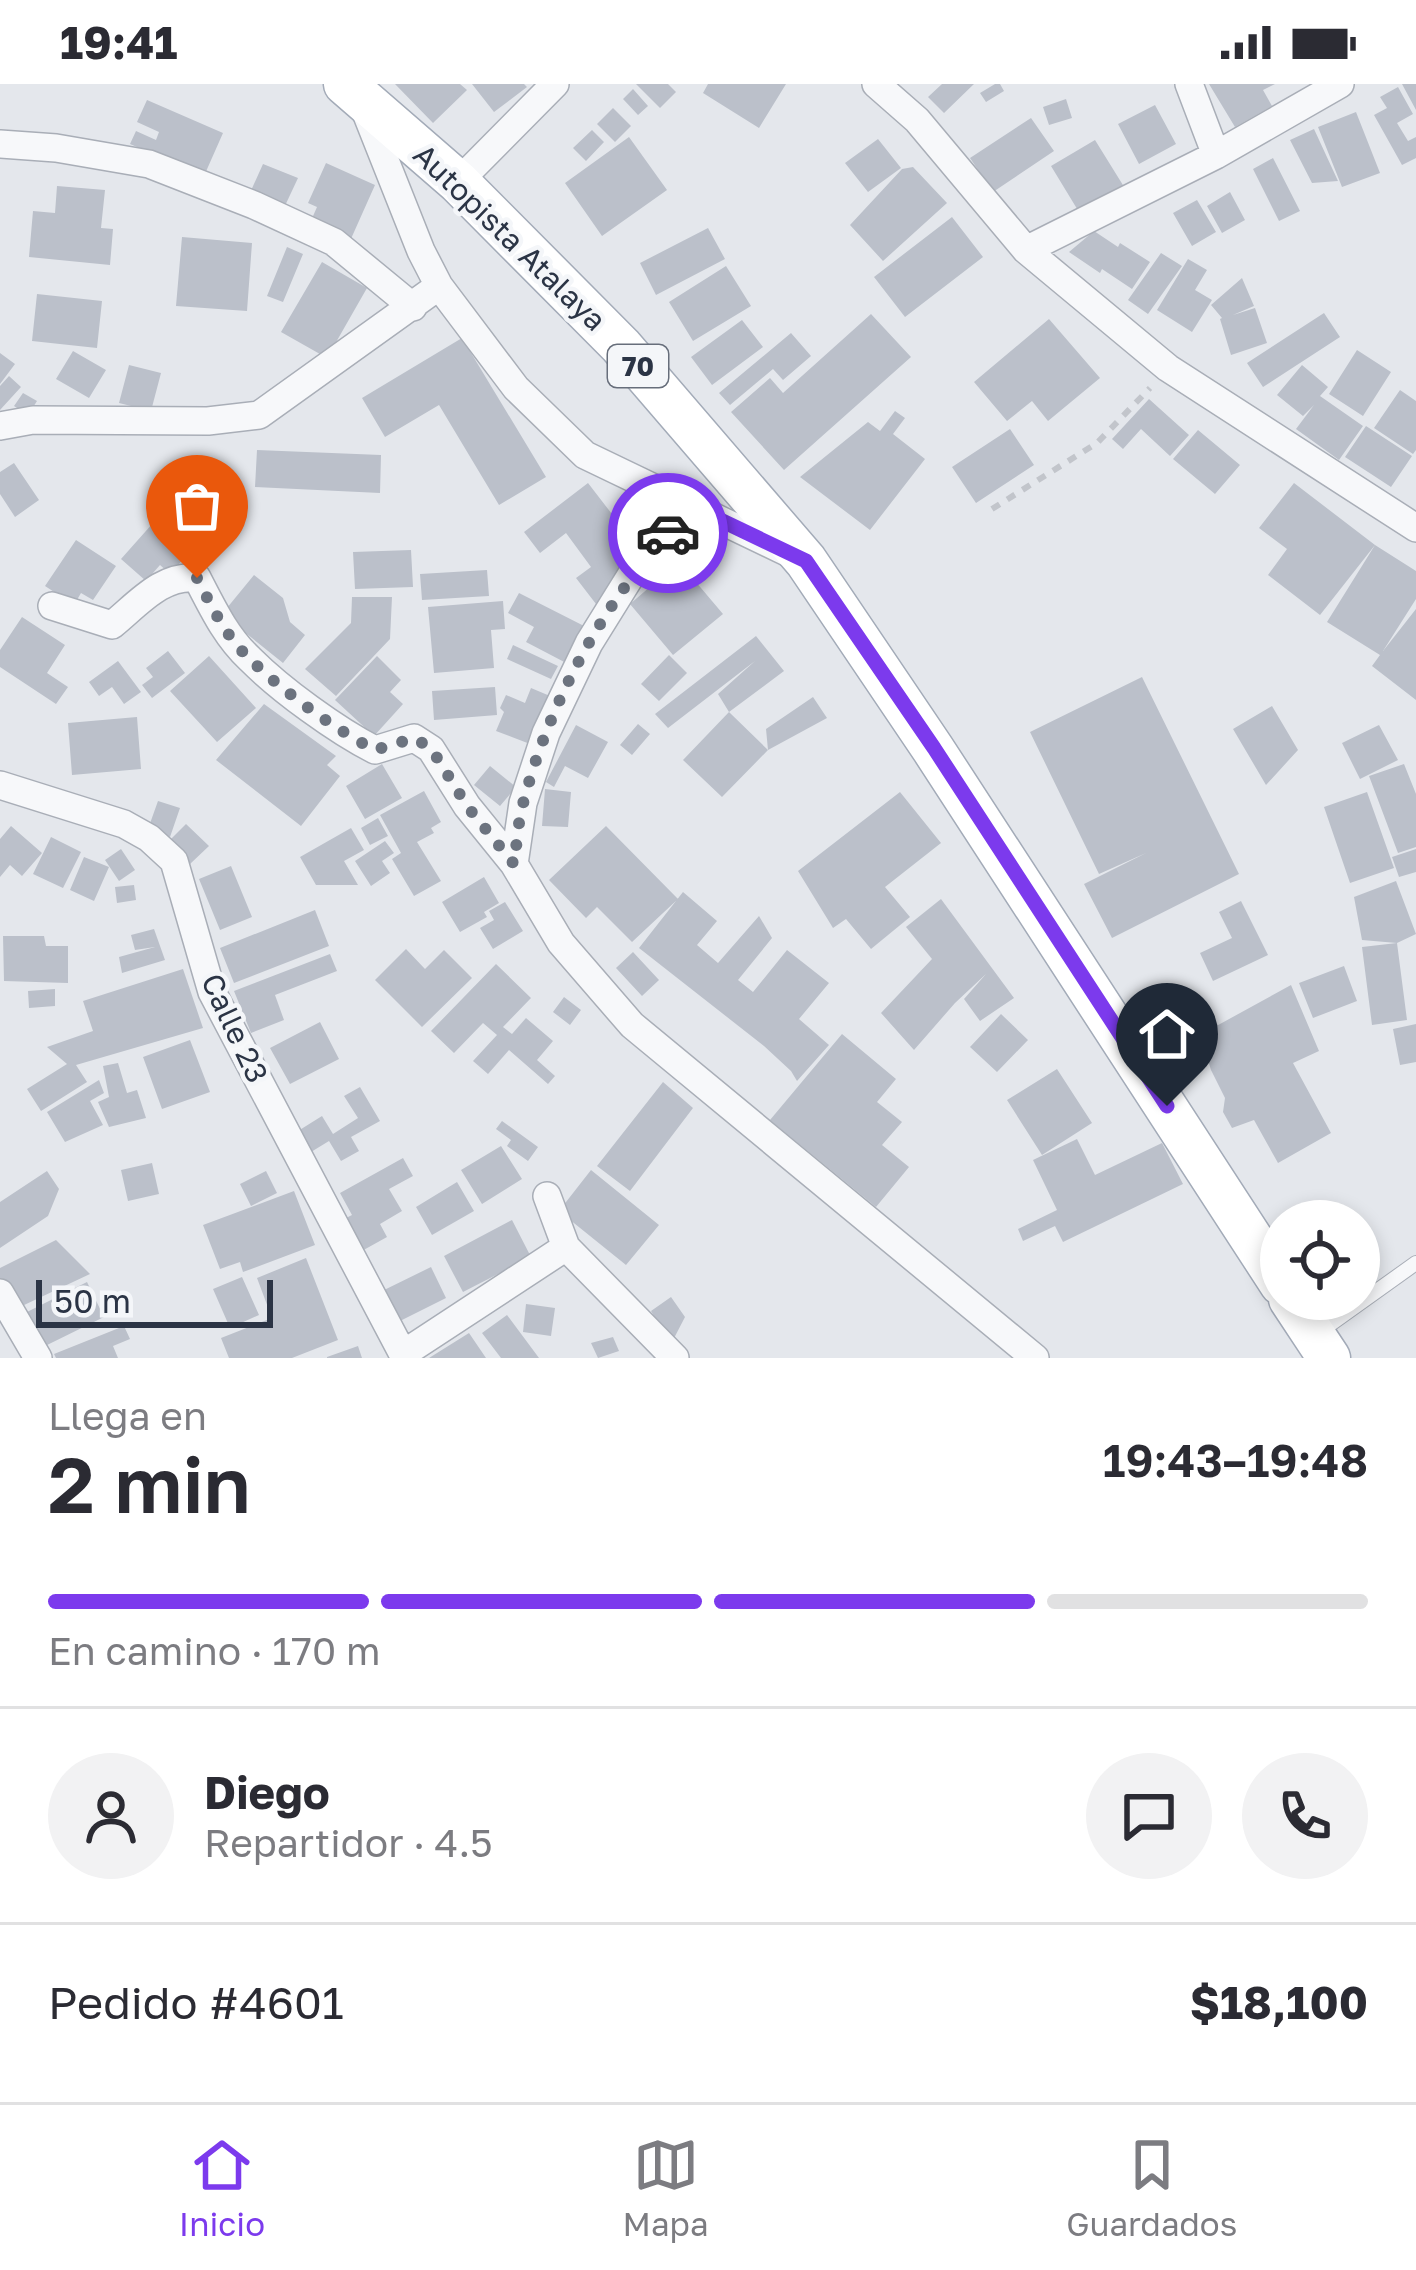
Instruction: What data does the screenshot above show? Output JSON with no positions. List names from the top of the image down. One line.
{"streets":{"main road":["Autopista Atalaya","70"],"street":["Calle 23"]},"scale_bar":"50 m","page":{"status":"19:41","scale":"50 m","heading":["2 min","Llega en","19:43–19:48"],"panel":["Diego","Repartidor · 4.5","Pedido #4601","$18,100"],"bar":"En camino · 170 m","tabs":["Inicio","Mapa","Guardados"]}}
